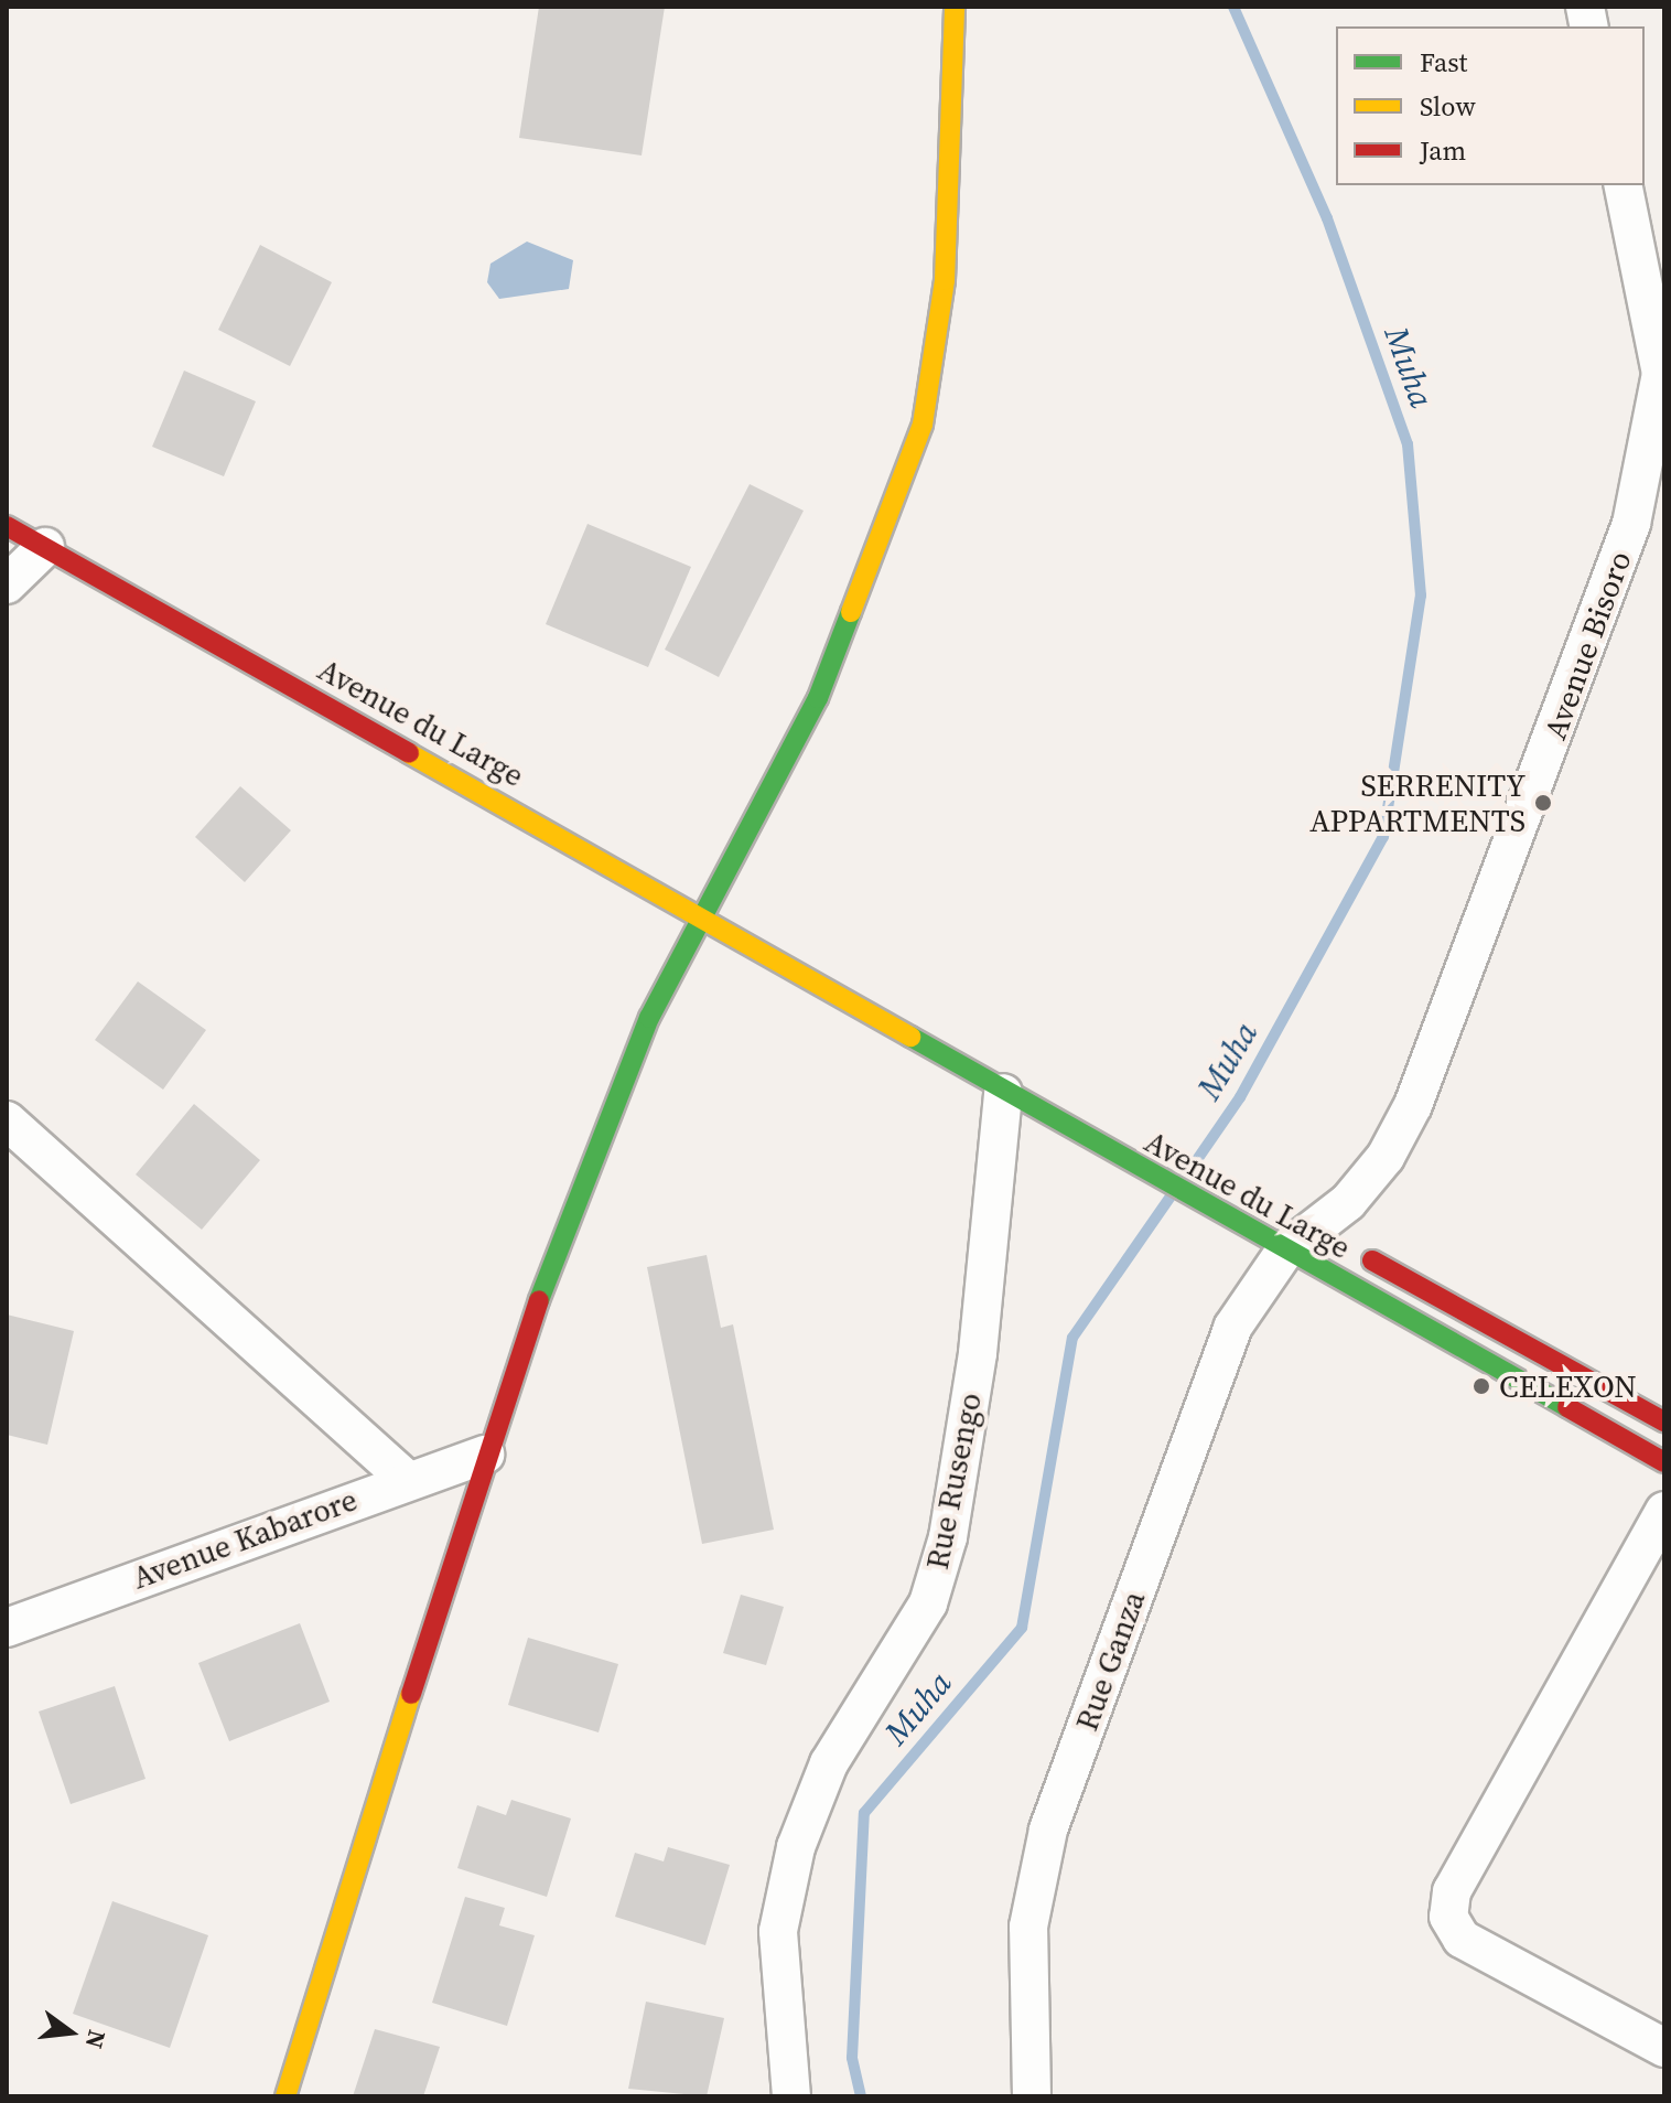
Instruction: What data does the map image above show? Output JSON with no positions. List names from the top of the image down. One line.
{"streets":{"main road":["Avenue du Large"],"street":["Avenue Bisoro","Rue Rusengo","Avenue Kabarore","Rue Ganza"]},"crossings":[["Avenue Bisoro","Avenue du Large"],["Avenue Bisoro","Rue Ganza"],["Avenue du Large","Rue Rusengo"],["Avenue du Large","Rue Ganza"]],"water":["Muha"],"places":["SERRENITY APPARTMENTS","CELEXON"],"legend":["Fast","Slow","Jam"],"north":"right"}
